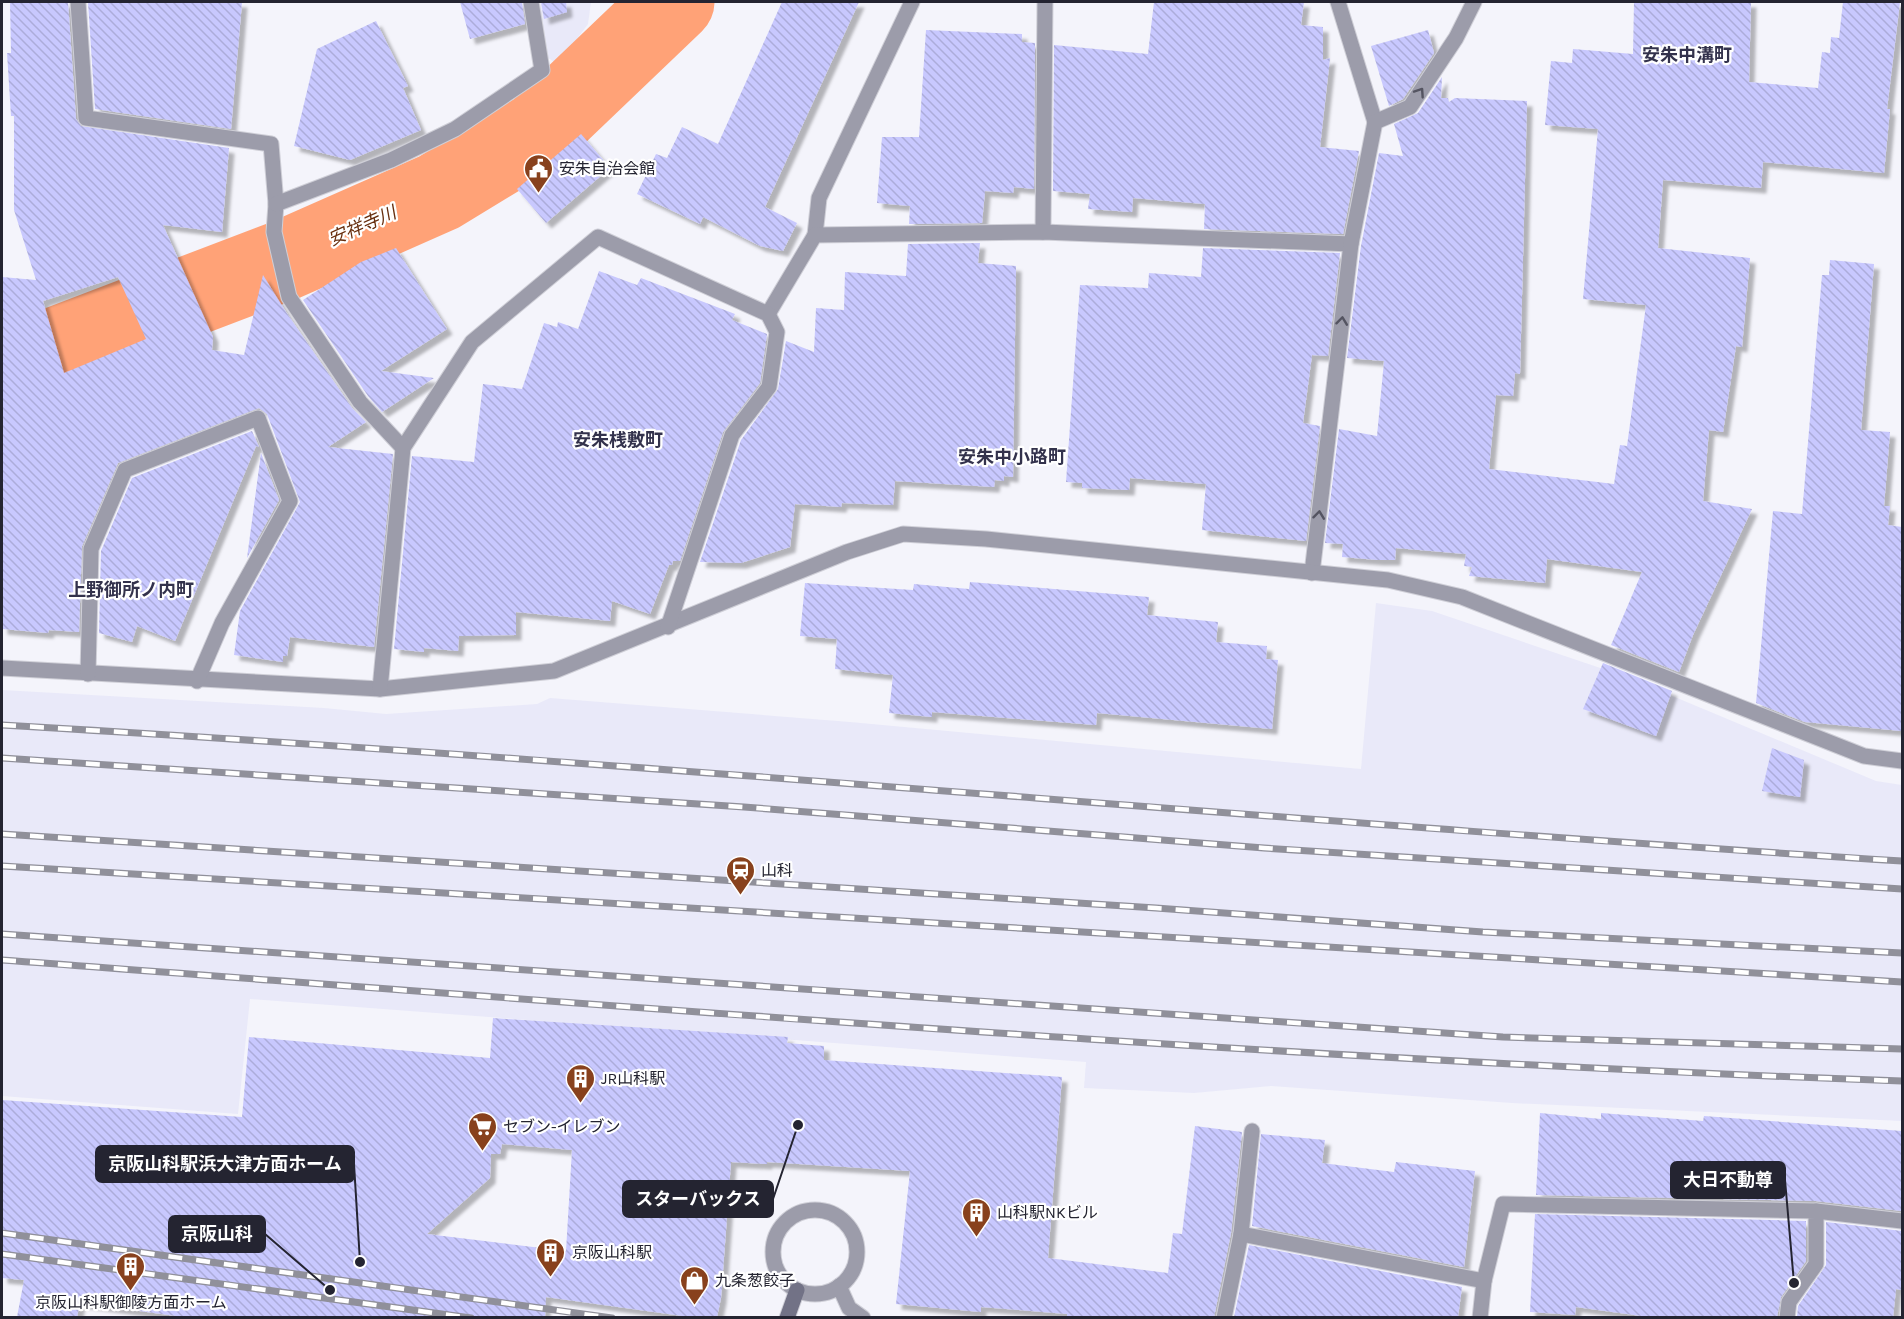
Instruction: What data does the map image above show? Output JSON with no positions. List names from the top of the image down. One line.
{"districts":["安朱中溝町","安朱桟敷町","安朱中小路町","上野御所ノ内町"],"water":["安祥寺川"],"places":{"public building":["安朱自治会館"],"station":["山科"],"building":["JR山科駅","山科駅NKビル","京阪山科駅","京阪山科駅御陵方面ホーム"],"other":["スターバックス","京阪山科駅浜大津方面ホーム","大日不動尊","京阪山科"],"supermarket":["セブン-イレブン"],"shop":["九条葱餃子"]}}
